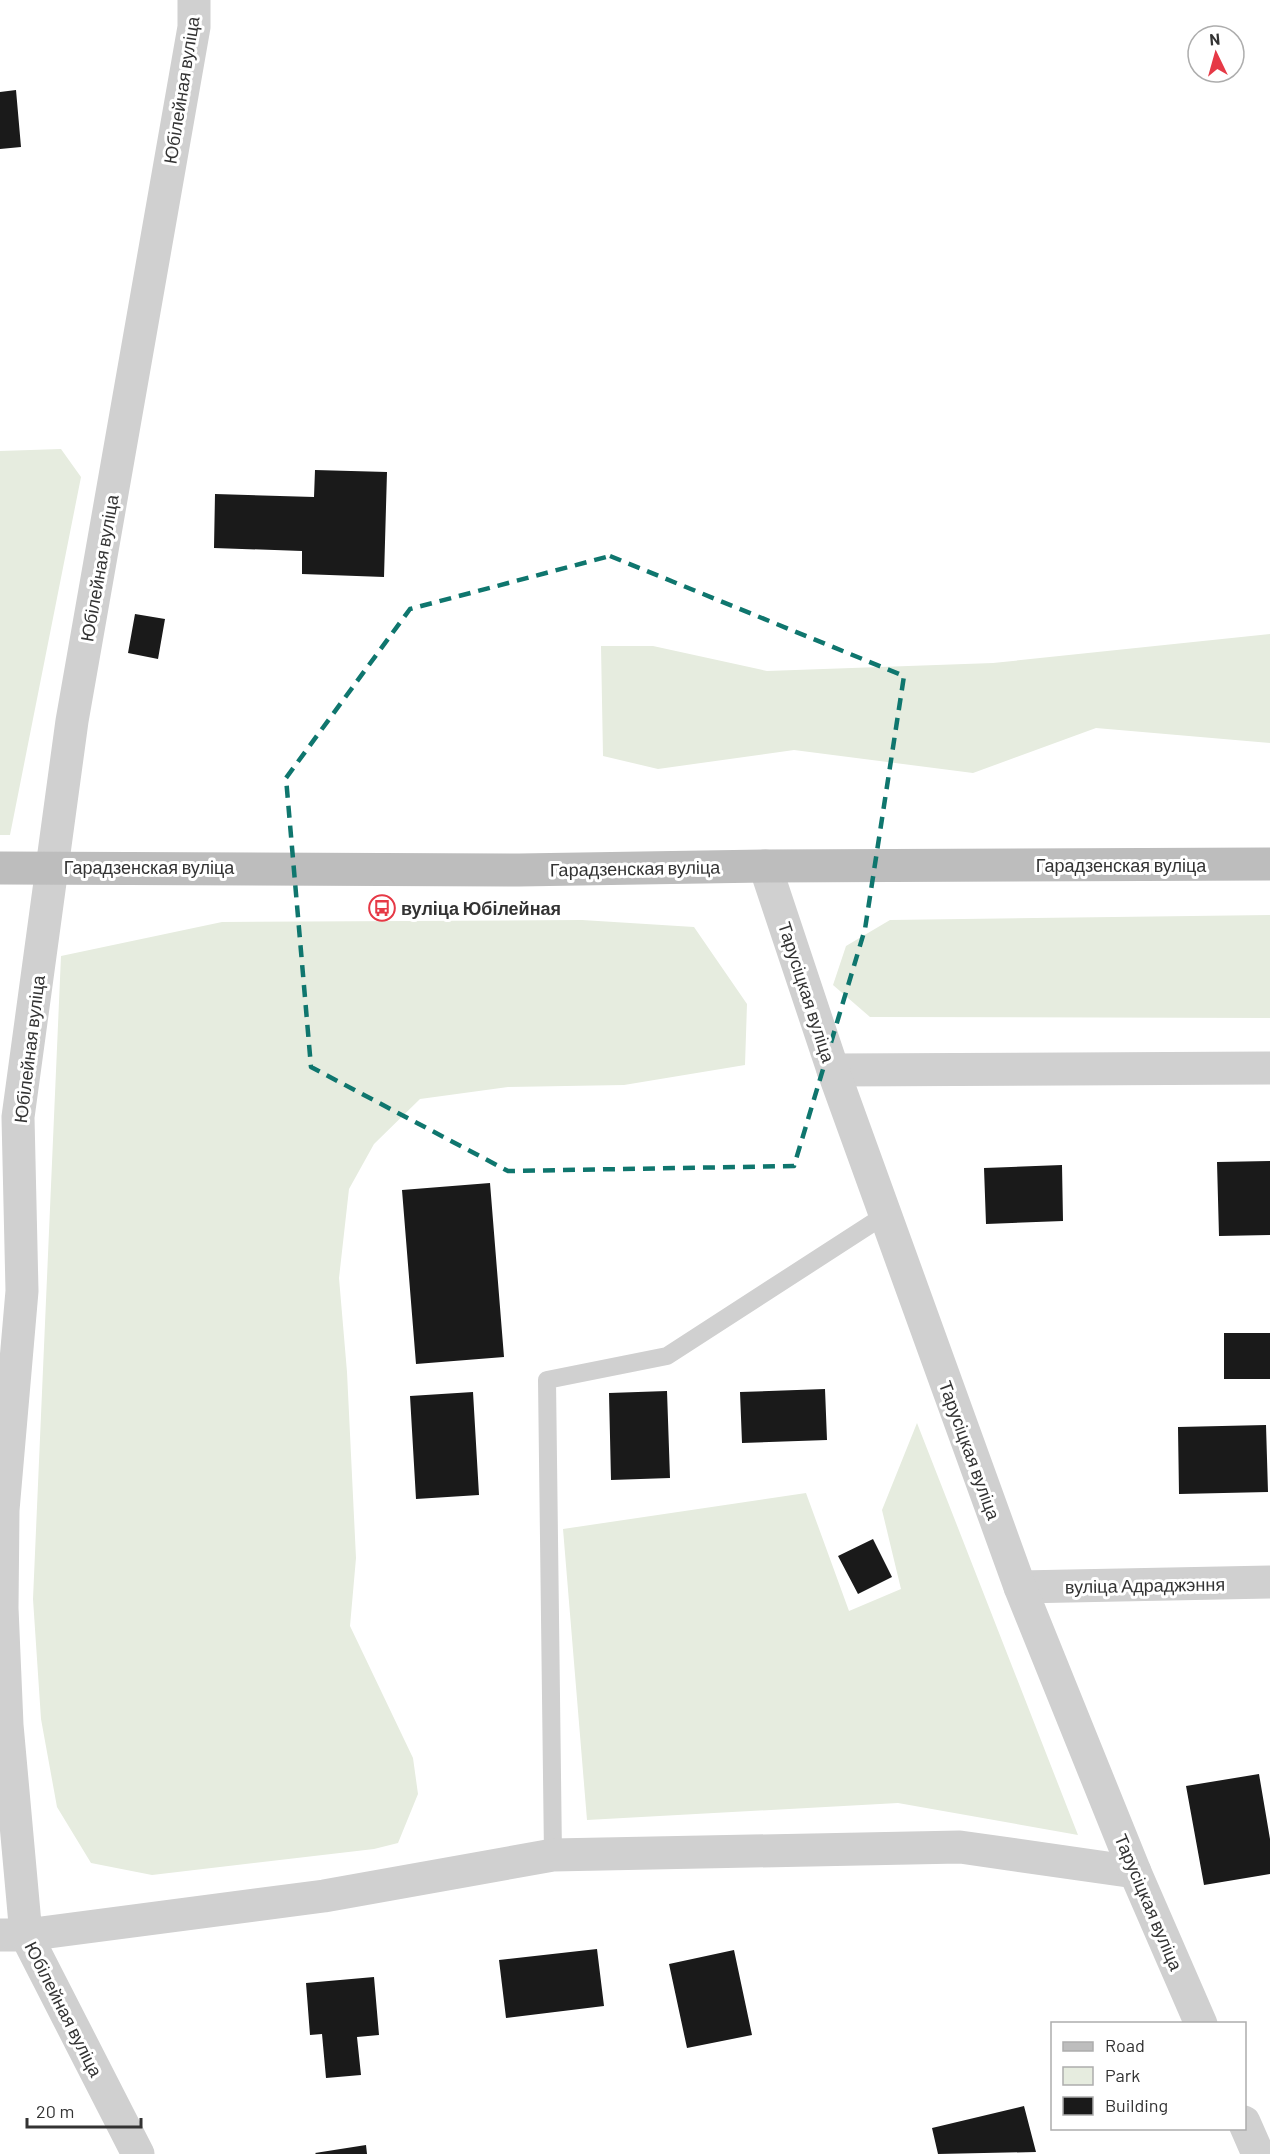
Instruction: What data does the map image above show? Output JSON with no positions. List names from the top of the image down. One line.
{"streets":{"main road":["Гарадзенская вуліца"],"street":["Юбілейная вуліца","Тарусіцкая вуліца","вуліца Адраджэння"]},"crossings":[["Юбілейная вуліца","Гарадзенская вуліца"],["Гарадзенская вуліца","Тарусіцкая вуліца"],["Тарусіцкая вуліца","вуліца Адраджэння"]],"places":{"bus stop":["вуліца Юбілейная"]},"legend":["Road","Park","Building"],"scale_bar":"20 m","north":"top"}
